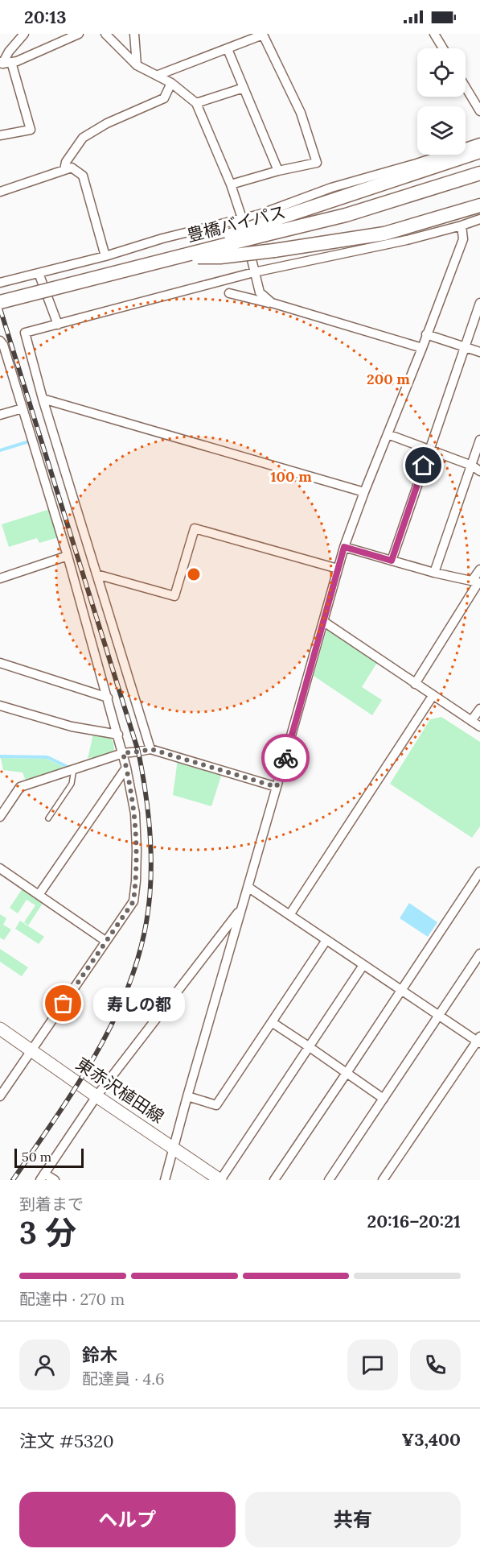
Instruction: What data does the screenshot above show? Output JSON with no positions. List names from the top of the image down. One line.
{"streets":{"highway":["豊橋バイパス"],"main road":["東赤沢植田線"]},"places":["寿しの都"],"scale_bar":"50 m","page":{"status":"20:13","bubble":"寿しの都","scale":"50 m","heading":["3 分","到着まで","20:16–20:21"],"panel":["鈴木","配達員 · 4.6","注文 #5320","¥3,400"],"bar":"配達中 · 270 m","buttons":["ヘルプ","共有"]},"rings":["200 m","100 m"]}
